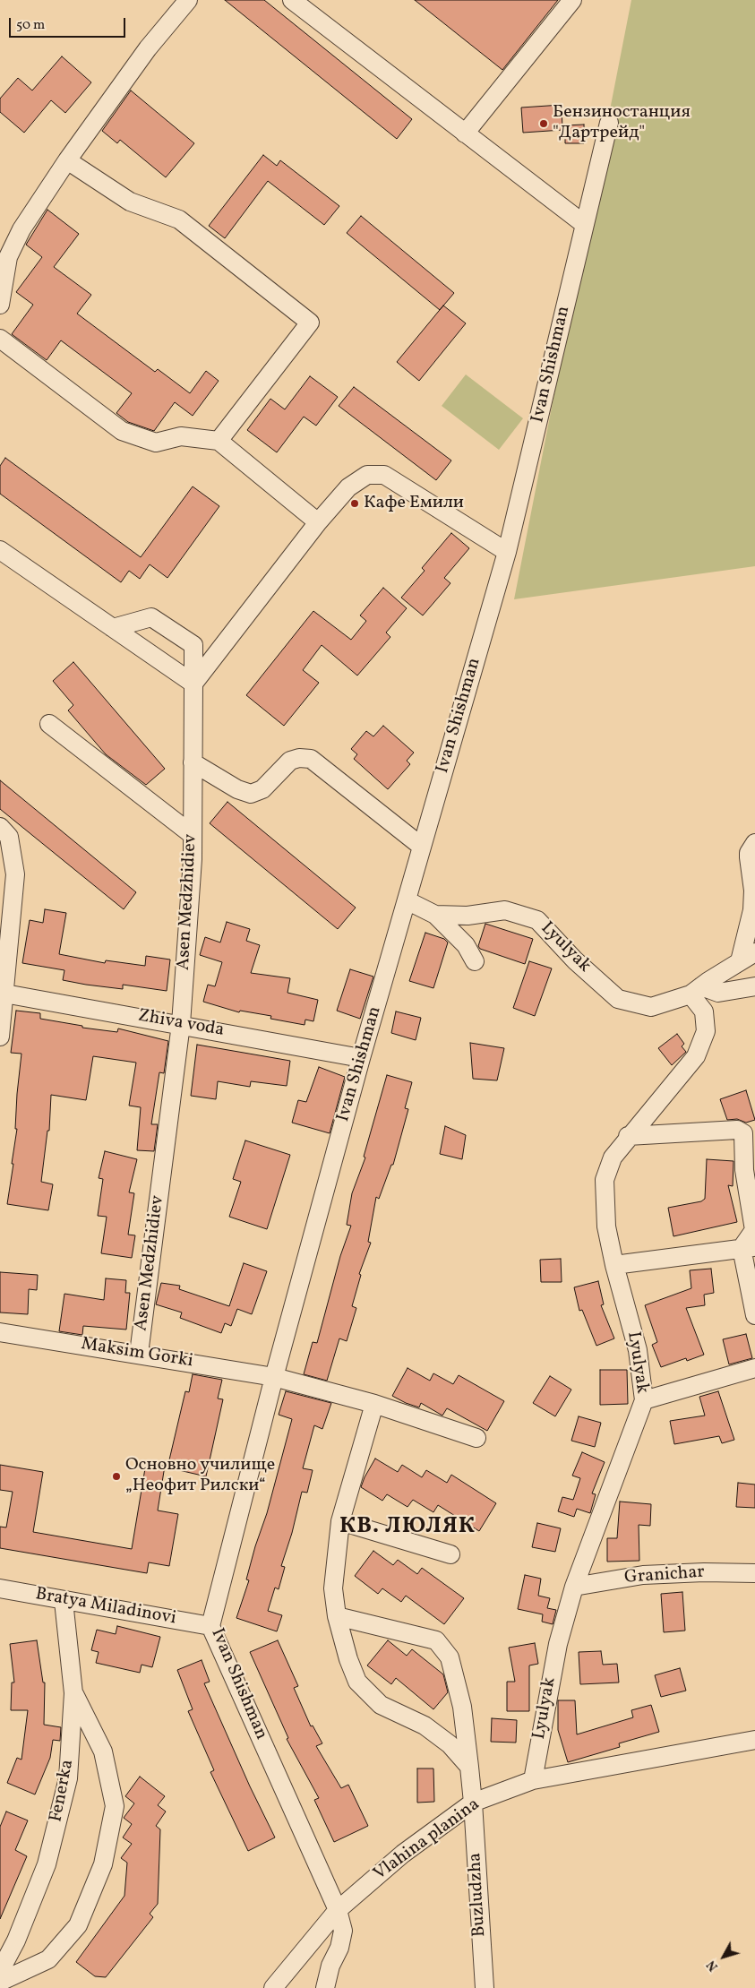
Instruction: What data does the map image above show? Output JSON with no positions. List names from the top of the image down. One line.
{"streets":{"street":["Ivan Shishman","Asen Medzhidiev","Lyulyak","Zhiva voda","Maksim Gorki","Granichar","Bratya Miladinovi","Fenerka","Vlahina planina","Buzludzha"]},"crossings":[["Ivan Shishman","Lyulyak"],["Ivan Shishman","Zhiva voda"],["Ivan Shishman","Maksim Gorki"],["Ivan Shishman","Bratya Miladinovi"],["Ivan Shishman","Vlahina planina"],["Asen Medzhidiev","Zhiva voda"],["Asen Medzhidiev","Maksim Gorki"],["Lyulyak","Granichar"],["Lyulyak","Vlahina planina"],["Bratya Miladinovi","Fenerka"],["Vlahina planina","Buzludzha"]],"districts":["КВ. ЛЮЛЯК"],"places":["Бензиностанция \"Дартрейд\"","Кафе Емили","Основно училище „Неофит Рилски“"],"scale_bar":"50 m","north":"bottom left"}
